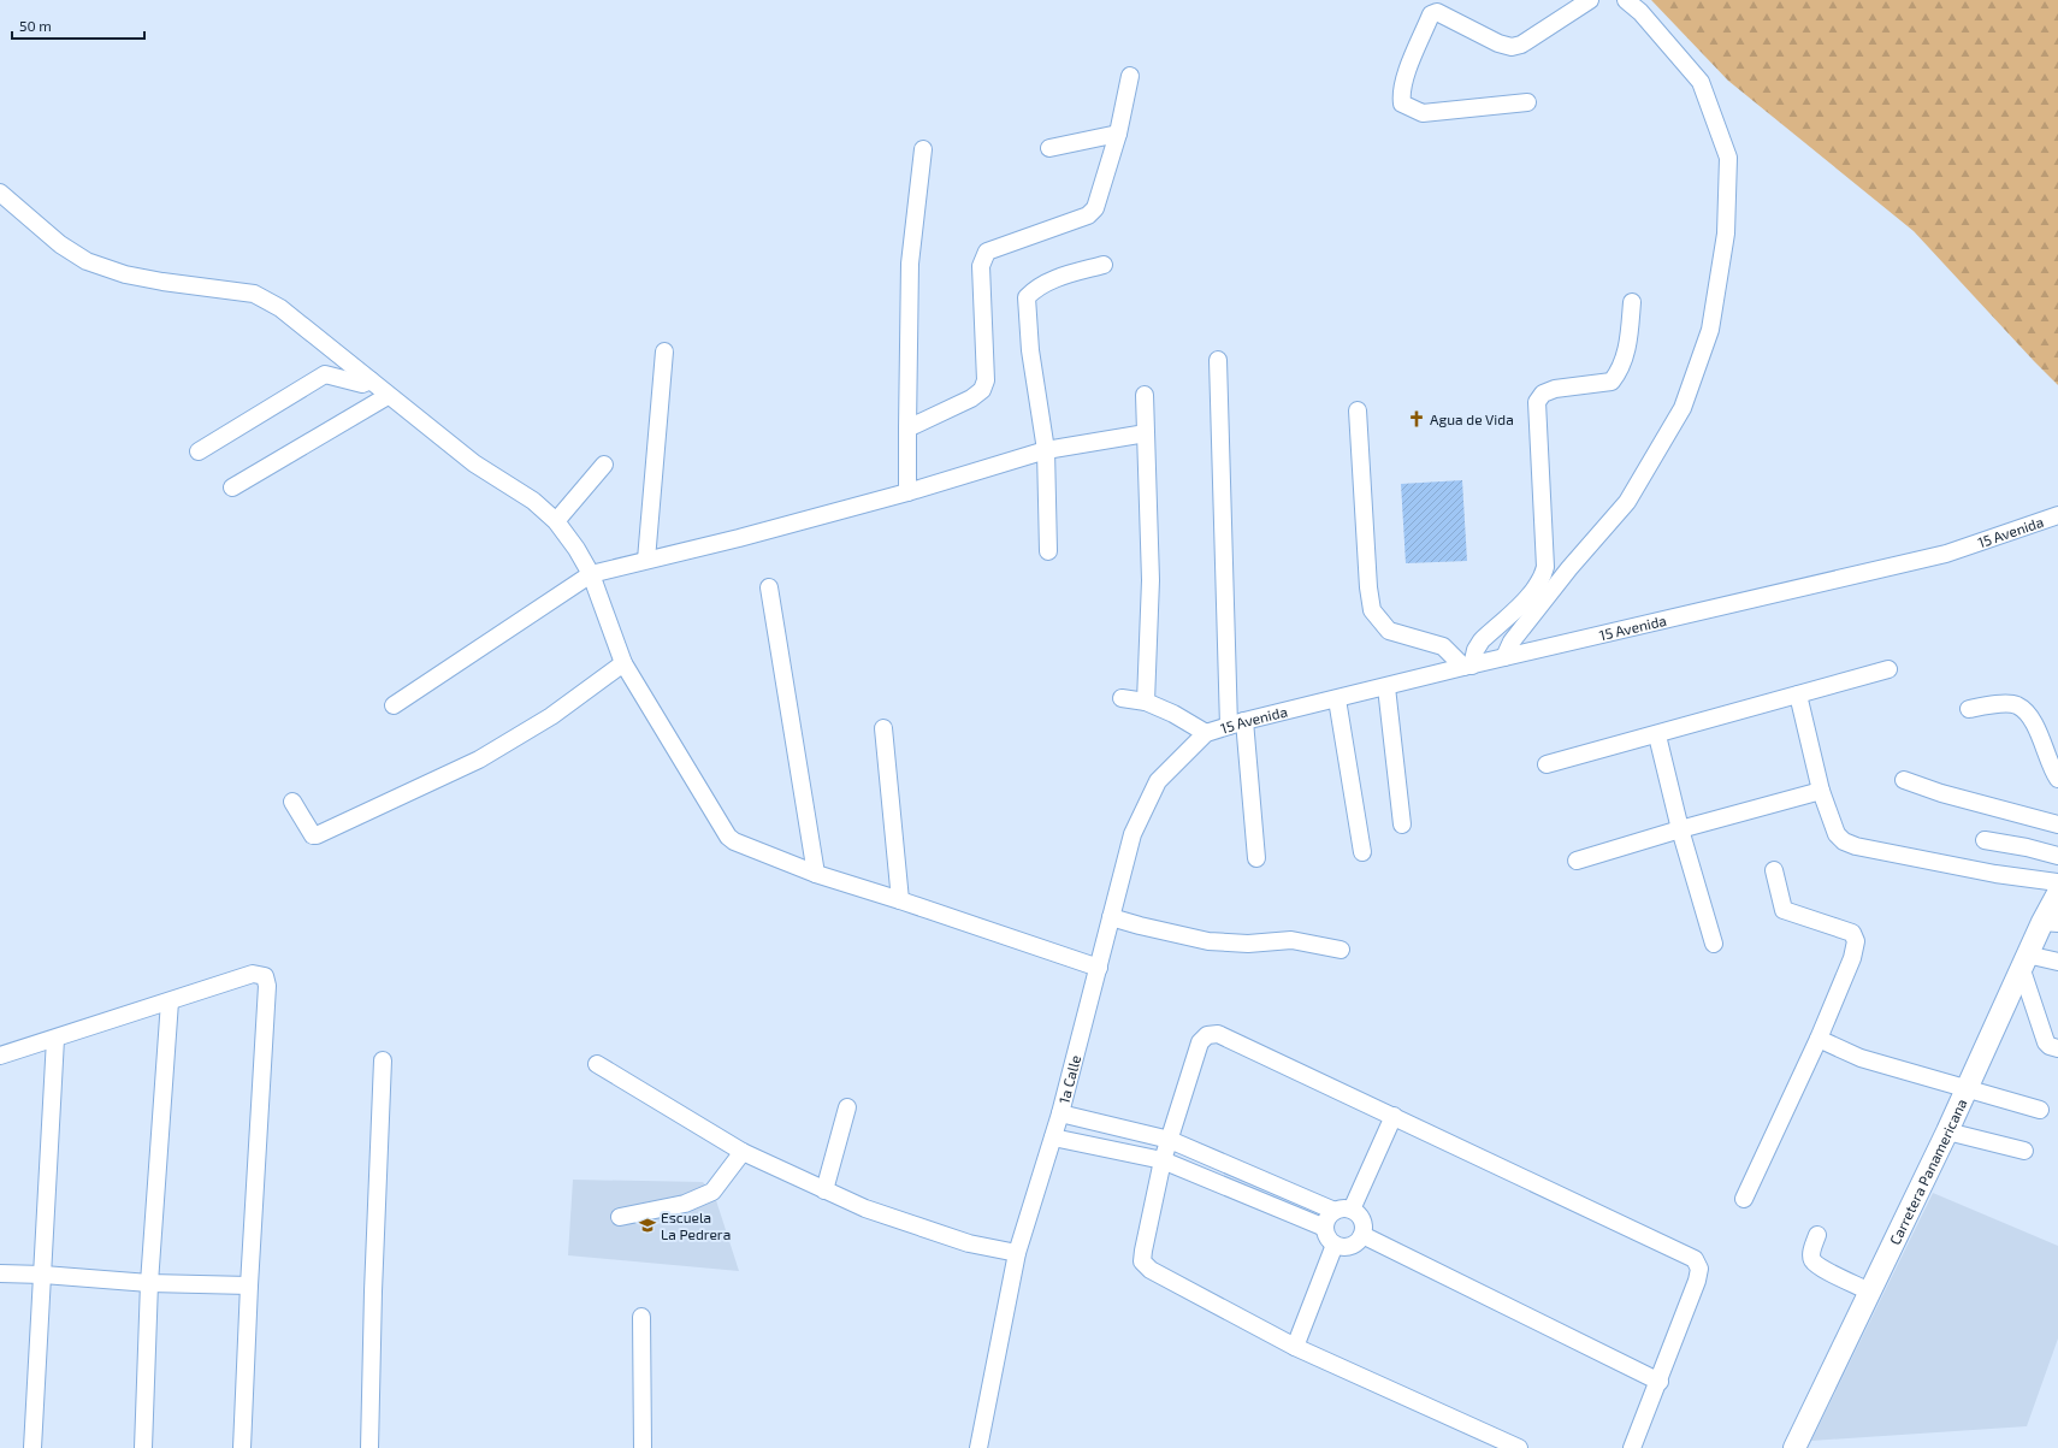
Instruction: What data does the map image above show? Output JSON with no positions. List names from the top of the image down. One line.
{"streets":{"main road":["Carretera Panamericana"],"street":["15 Avenida","1a Calle"]},"crossings":[["15 Avenida","1a Calle"]],"places":{"church":["Agua de Vida"],"school or university":["Escuela La Pedrera"]},"scale_bar":"50 m"}
